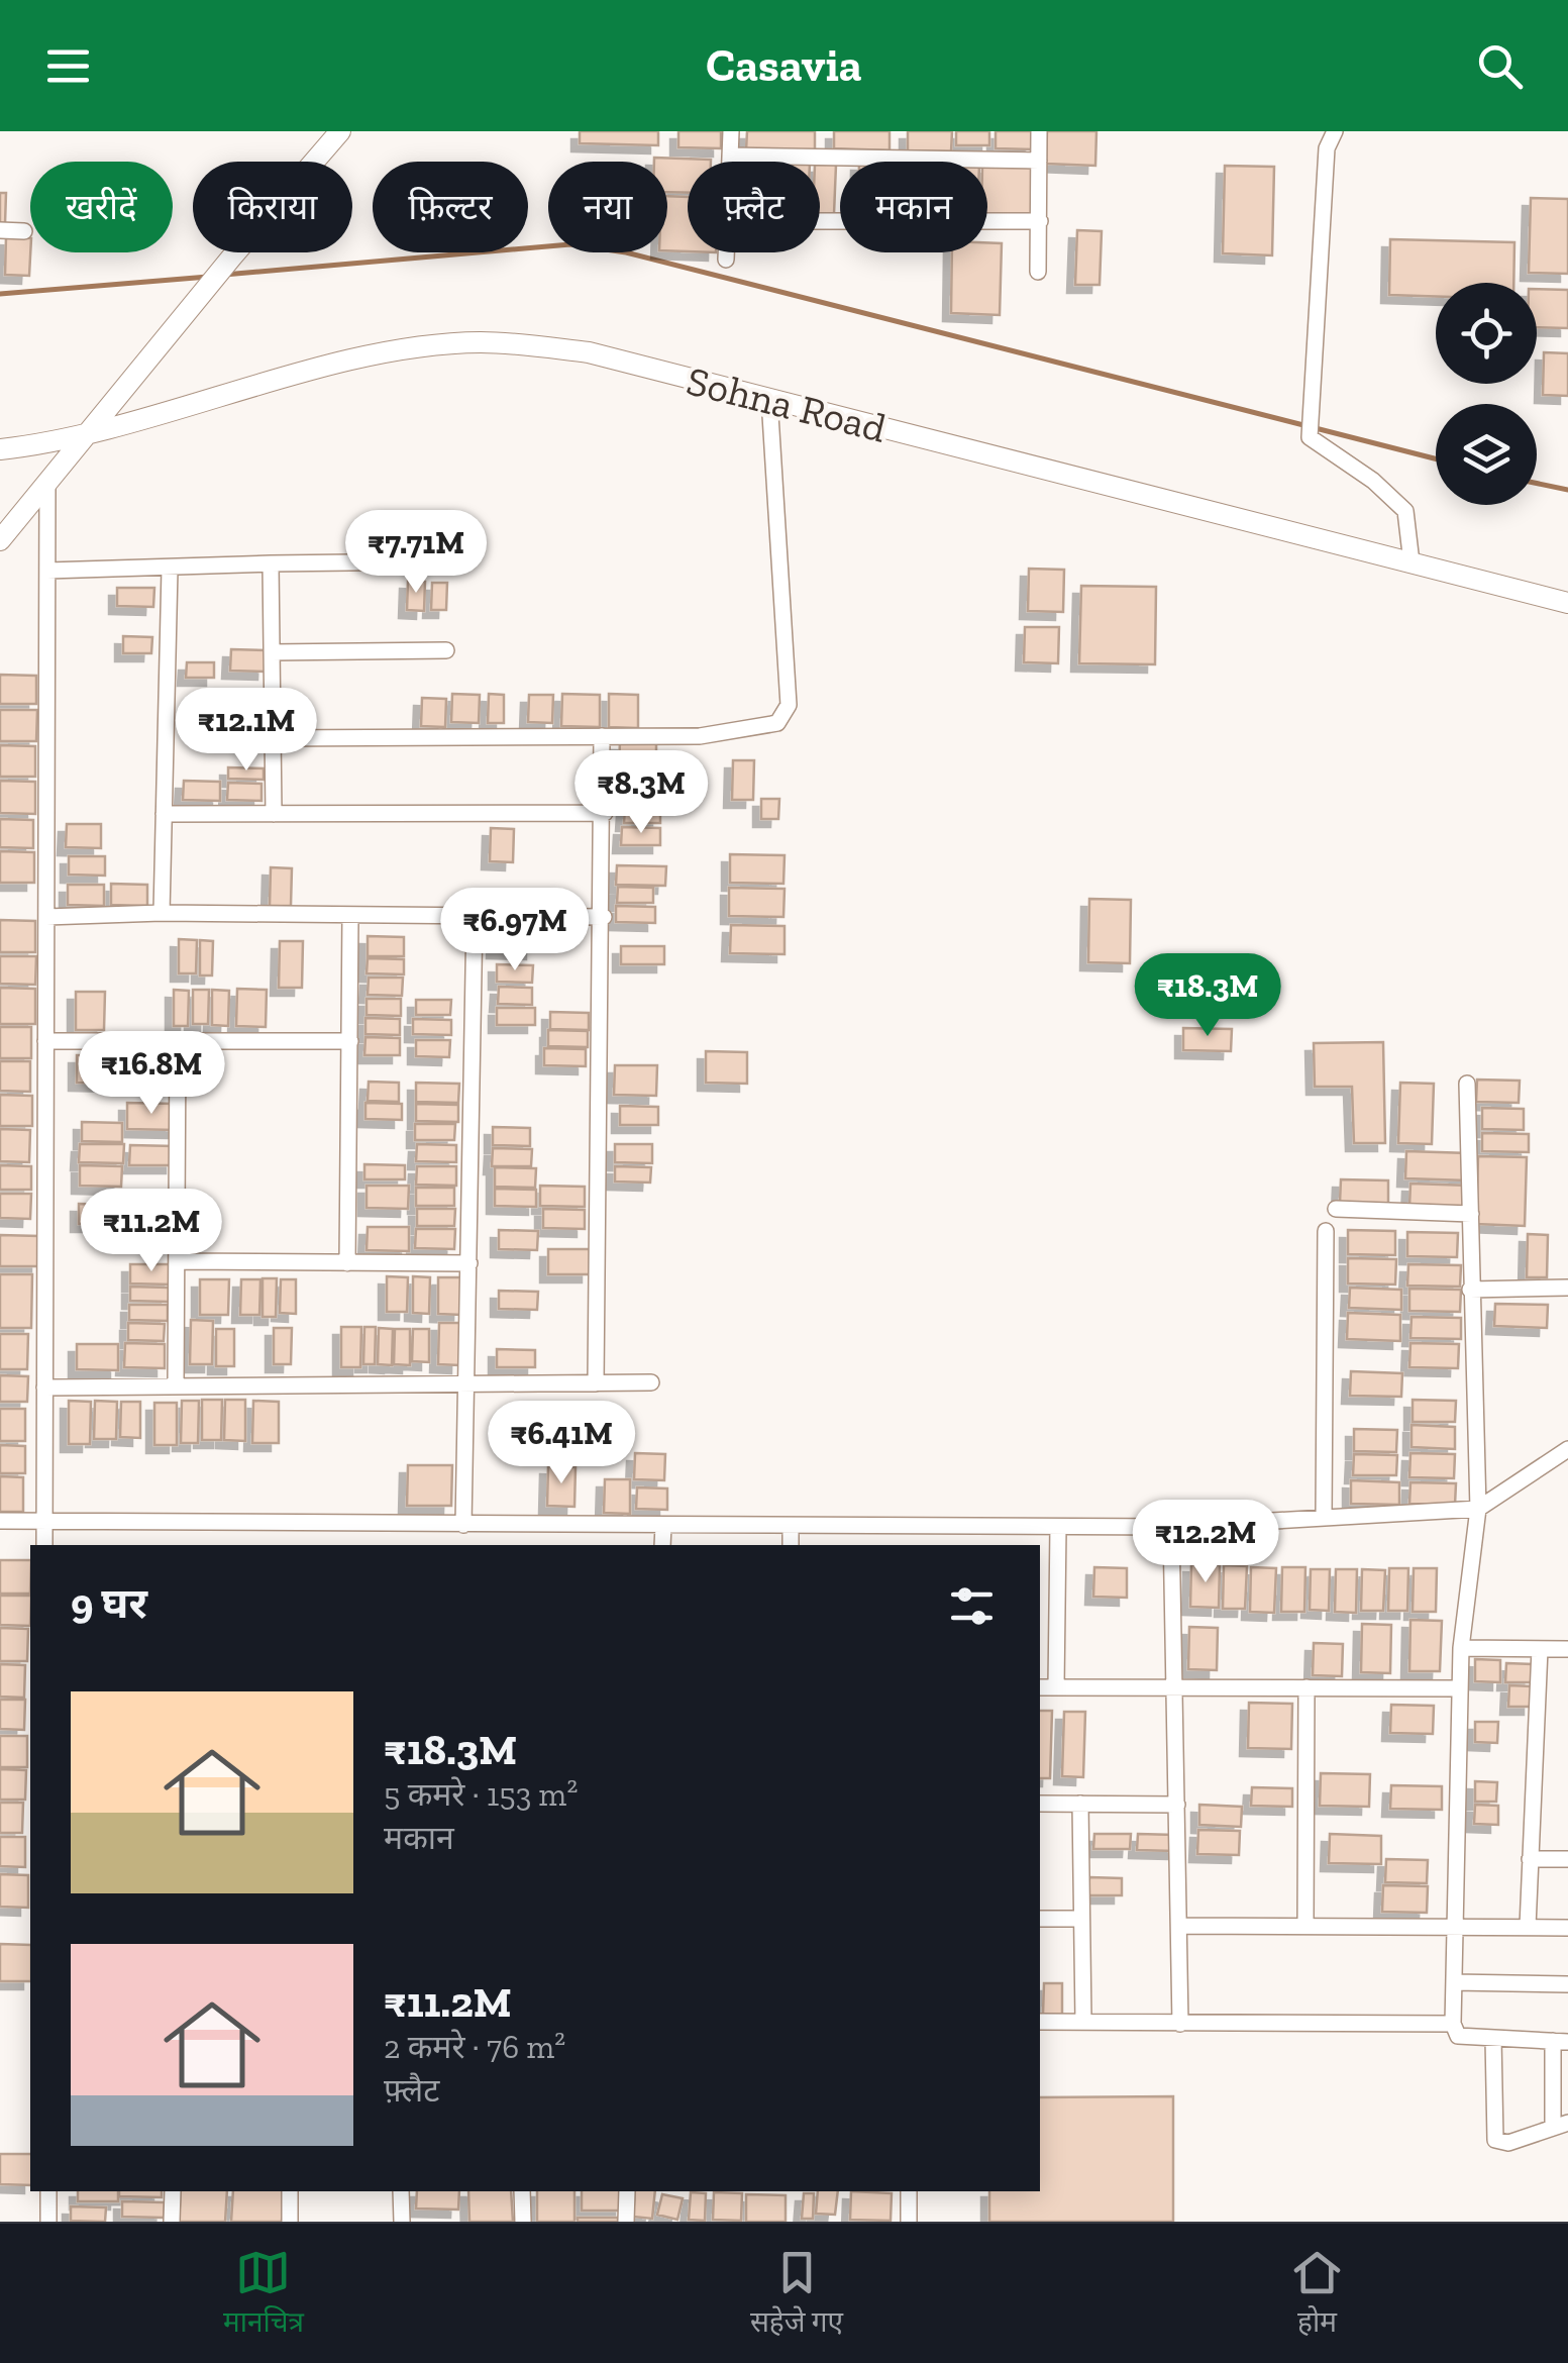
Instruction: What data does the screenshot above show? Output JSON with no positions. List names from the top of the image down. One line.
{"streets":{"main road":["Sohna Road"]},"page":{"header":"Casavia","chip":["खरीदें","किराया","फ़िल्टर","नया","फ़्लैट","मकान"],"price":["₹7.71M","₹12.1M","₹8.3M","₹6.97M","₹18.3M","₹16.8M","₹11.2M","₹6.41M","₹12.2M"],"heading":"9 घर","list":[{"name":"₹18.3M","note":"5 कमरे · 153 m² · मकान"},{"name":"₹11.2M","note":"2 कमरे · 76 m² · फ़्लैट"}],"tabs":["मानचित्र","सहेजे गए","होम"]}}
